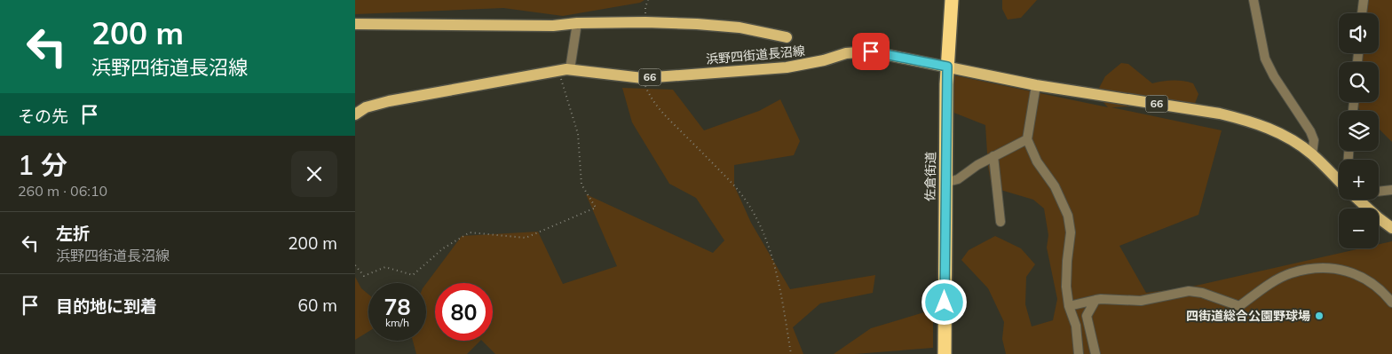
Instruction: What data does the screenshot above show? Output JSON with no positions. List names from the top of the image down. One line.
{"streets":{"highway":["佐倉街道"],"main road":["浜野四街道長沼線","66"]},"crossings":[["浜野四街道長沼線","佐倉街道"]],"places":["四街道総合公園野球場"],"page":{"turn":["200 m","浜野四街道長沼線"],"map_buttons":["+","−"],"then":"その先","heading":["1 分","260 m · 06:10"],"list":[{"name":"左折","note":"浜野四街道長沼線","value":"200 m"},{"name":"目的地に到着","value":"60 m"}],"speed":"78 km/h","limit":"80"}}
